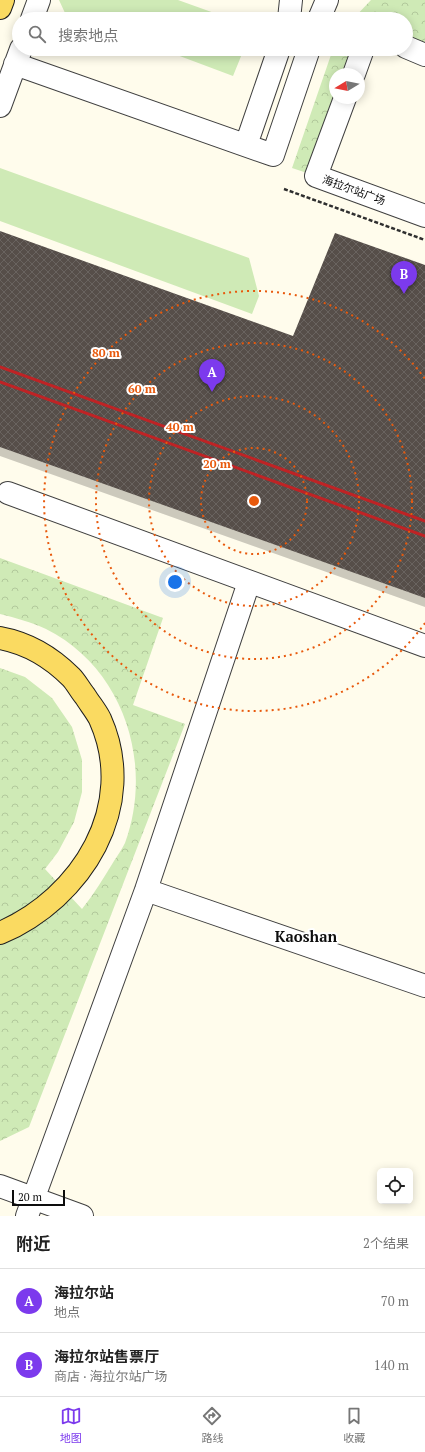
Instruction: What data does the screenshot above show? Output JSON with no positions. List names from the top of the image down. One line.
{"streets":{"street":["海拉尔站广场"]},"districts":["Kaoshan"],"scale_bar":"20 m","north":"left","page":{"search":"搜索地点","pins":["B","A"],"scale":"20 m","heading":["附近","2个结果"],"list":[{"mark":"A","name":"海拉尔站","note":"地点","value":"70 m"},{"mark":"B","name":"海拉尔站售票厅","note":"商店 · 海拉尔站广场","value":"140 m"}],"nav":["地图","路线","收藏"]},"rings":["80 m","60 m","40 m","20 m"]}
